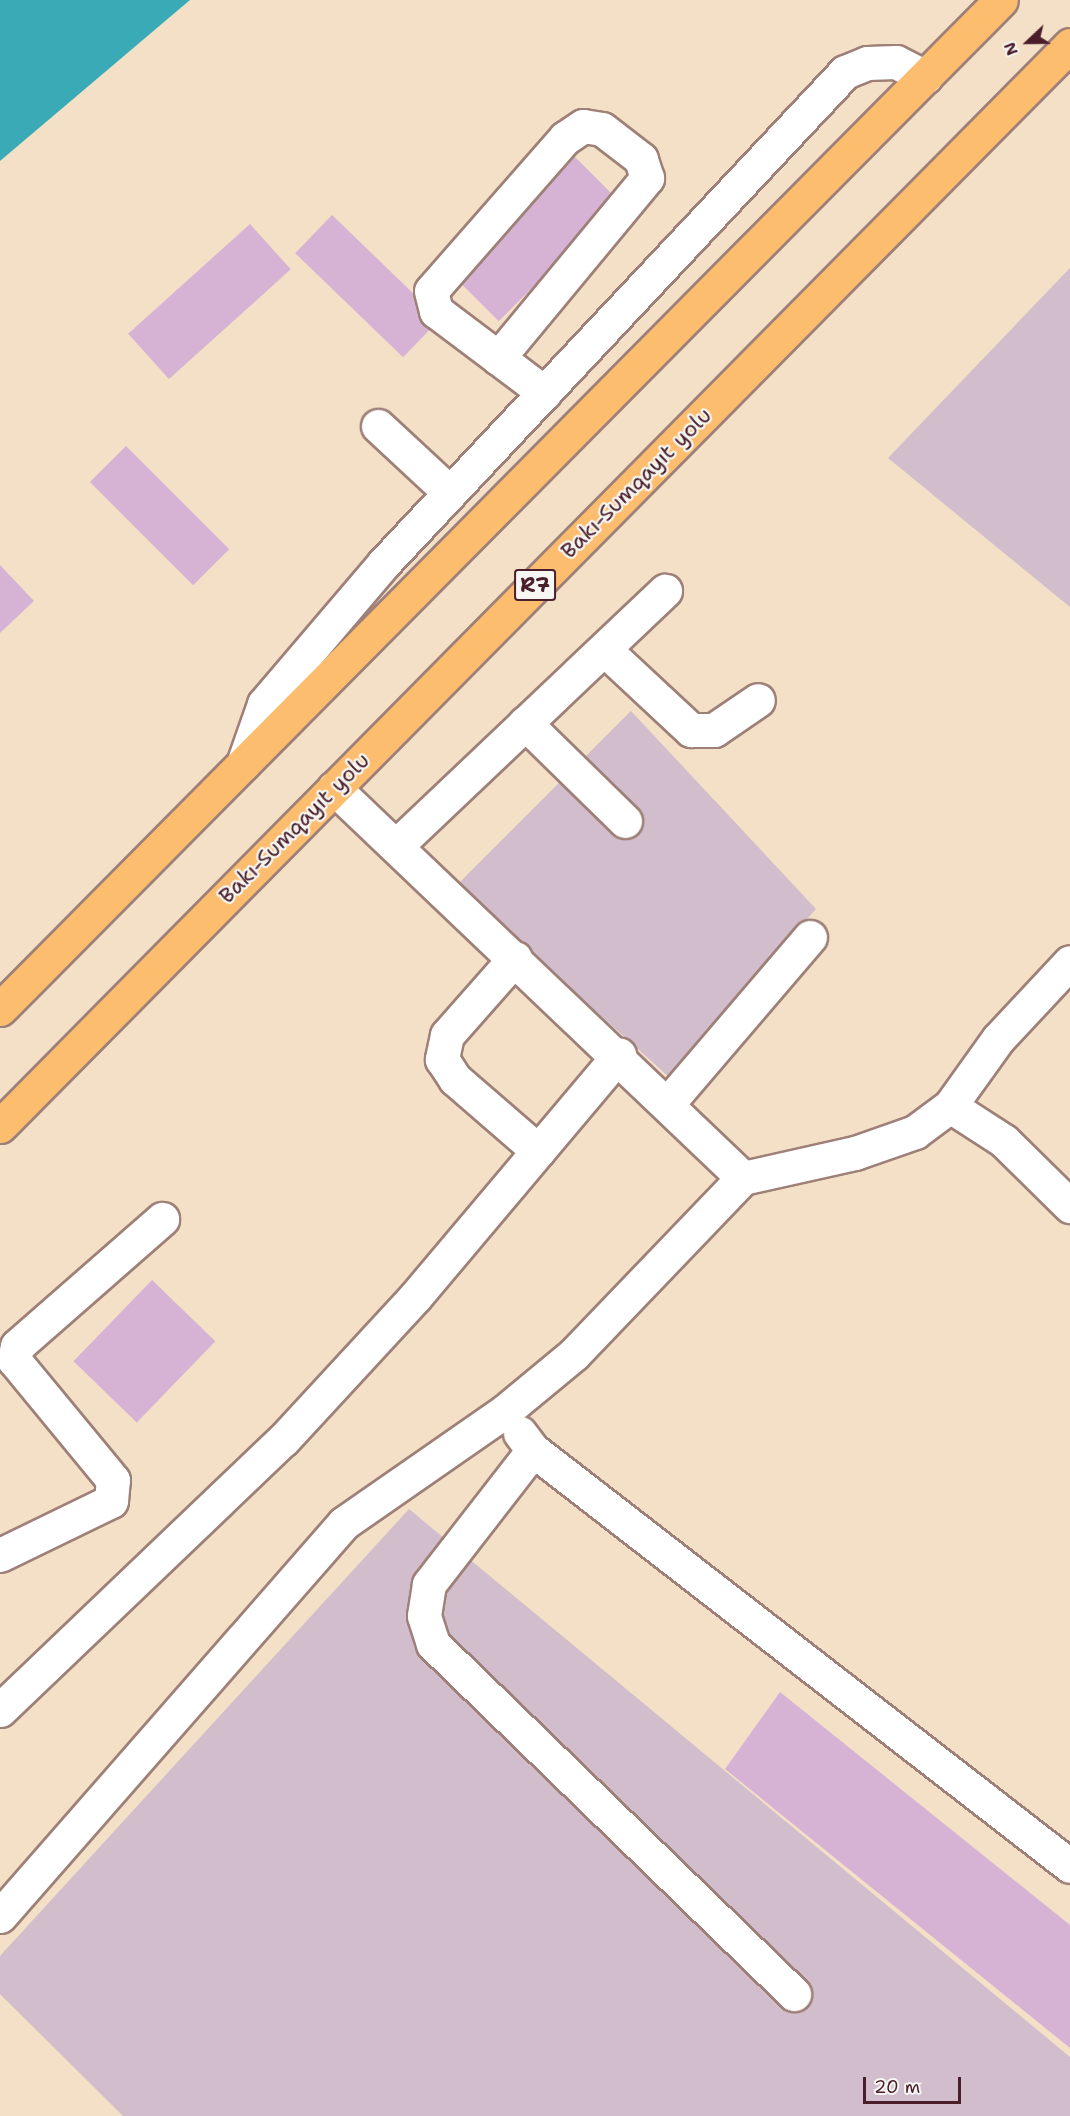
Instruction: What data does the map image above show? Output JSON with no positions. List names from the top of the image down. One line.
{"streets":{"highway":["Bakı-Sumqayıt yolu","R7"]},"scale_bar":"20 m","north":"left"}
